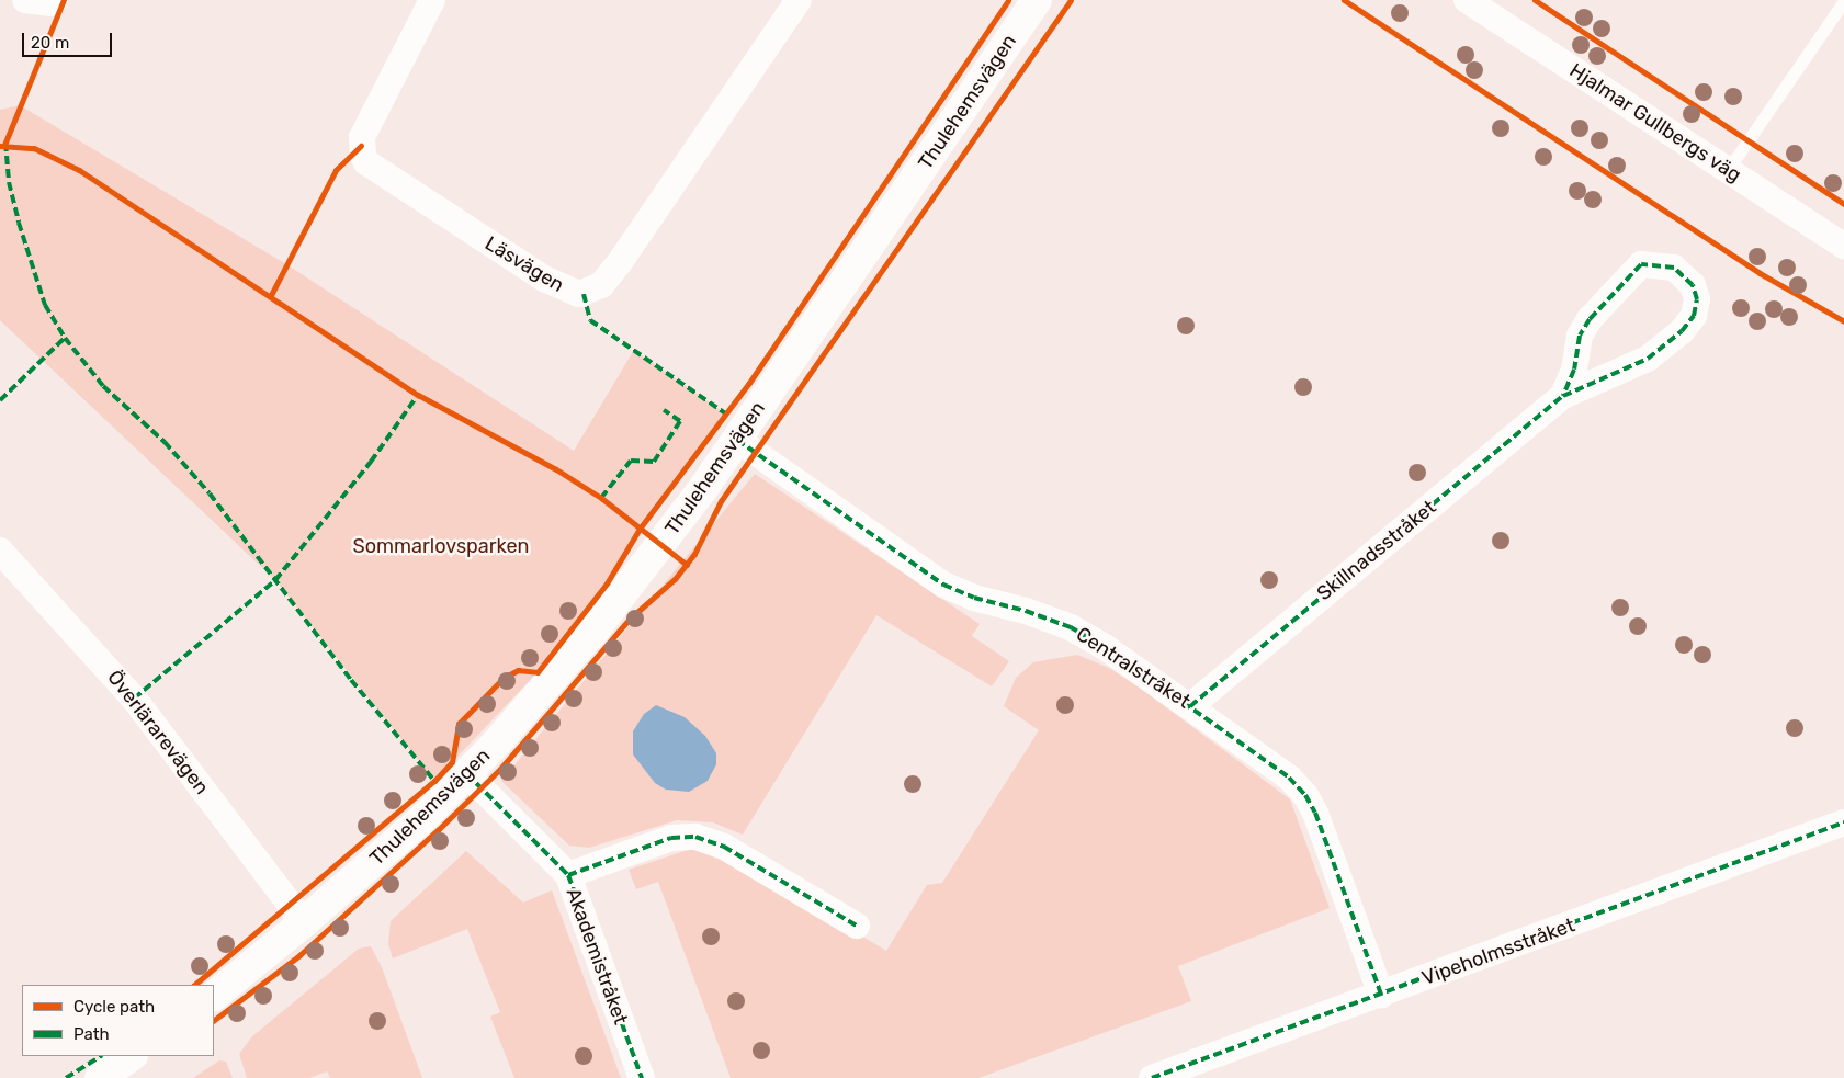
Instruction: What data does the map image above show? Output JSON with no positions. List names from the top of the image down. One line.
{"streets":{"street":["Thulehemsvägen","Hjalmar Gullbergs väg","Läsvägen","Skillnadsstråket","Centralstråket","Överlärarevägen","Vipeholmsstråket","Akademistråket"]},"crossings":[["Thulehemsvägen","Centralstråket"],["Thulehemsvägen","Överlärarevägen"],["Thulehemsvägen","Akademistråket"],["Skillnadsstråket","Centralstråket"],["Centralstråket","Vipeholmsstråket"]],"parks":["Sommarlovsparken"],"legend":["Cycle path","Path"],"scale_bar":"20 m"}
